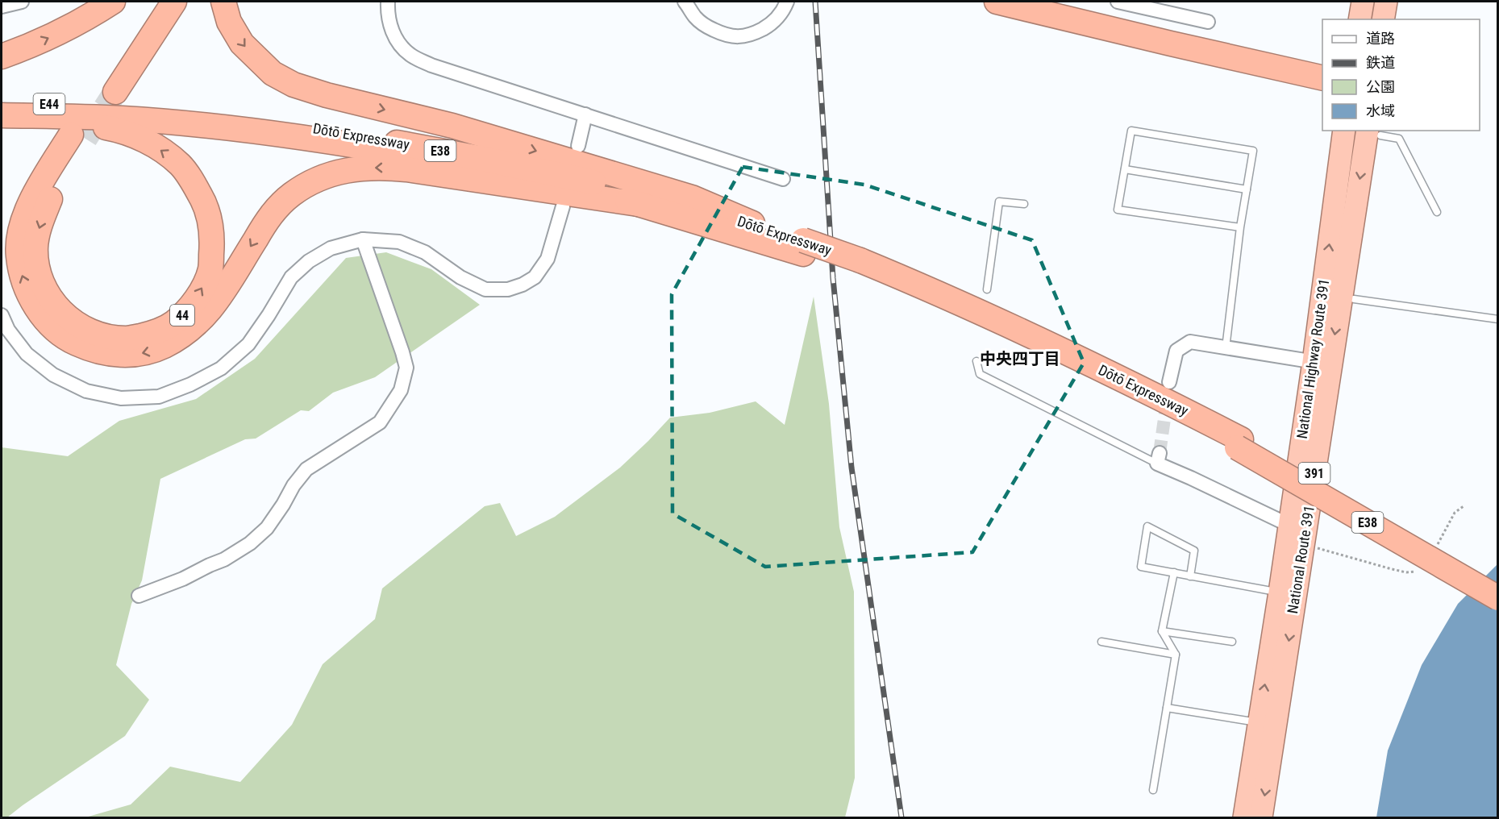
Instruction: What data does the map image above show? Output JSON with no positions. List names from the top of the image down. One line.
{"streets":{"highway":["E44","Dōtō Expressway","E38","44","National Highway Route 391","391","National Route 391"]},"crossings":[["Dōtō Expressway","44"],["National Highway Route 391","National Route 391"]],"one_way":["National Highway Route 391","National Route 391"],"districts":["中央四丁目"],"legend":["道路","鉄道","公園","水域"]}
